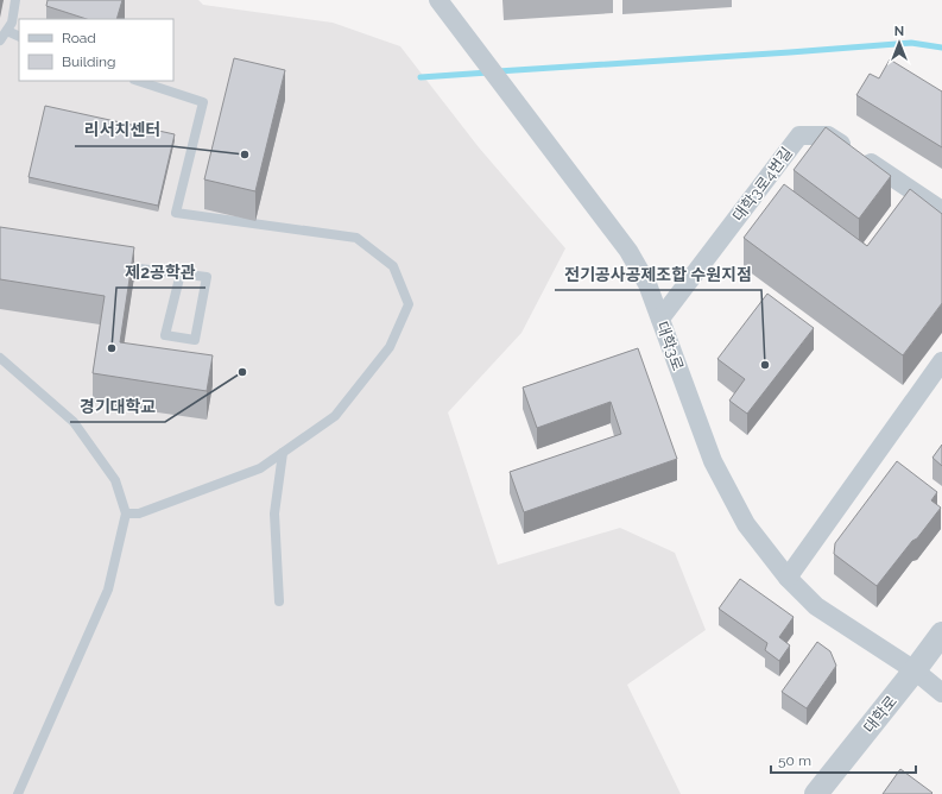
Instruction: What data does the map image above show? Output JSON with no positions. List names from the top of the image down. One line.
{"streets":{"street":["대학3로4번길","대학3로","대학로"]},"crossings":[["대학3로4번길","대학3로"],["대학3로","대학로"]],"places":["리서치센터","제2공학관","전기공사공제조합 수원지점","경기대학교"],"legend":["Road","Building"],"scale_bar":"50 m","north":"top"}
